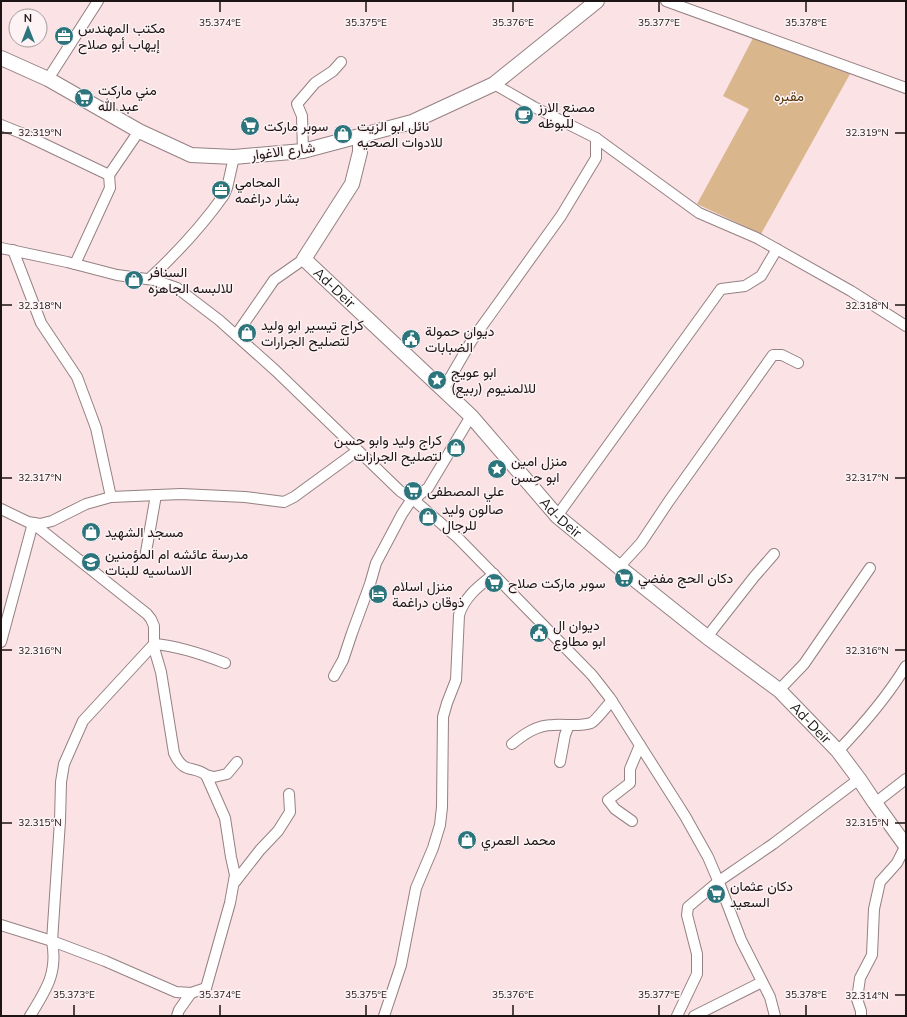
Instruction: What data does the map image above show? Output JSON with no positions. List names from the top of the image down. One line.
{"streets":{"street":["شارع الاغوار","Ad-Deir"]},"crossings":[["شارع الاغوار","Ad-Deir"]],"parks":["مقبره"],"places":{"office":["مكتب المهندس إيهاب أبو صلاح","المحامي بشار دراغمه"],"supermarket":["مني ماركت عبد الله","سوبر ماركت","علي المصطفى","دكان الحج مفضي","سوبر ماركت صلاح","دكان عثمان السعيد"],"cafe":["مصنع الارز للبوظه"],"shop":["نائل ابو الزيت للادوات الصحيه","السنافر للالبسه الجاهزه","كراج تيسير ابو وليد لتصليح الجرارات","كراج وليد وابو حسن لتصليح الجرارات","صالون وليد للرجال","مسجد الشهيد","محمد العمري"],"public building":["ديوان حمولة الضبابات","ديوان ال ابو مطاوع"],"place":["ابو عويج للالمنيوم (ربيع)","منزل امين ابو حِسن"],"school or university":["مدرسة عائشه ام المؤمنين الاساسيه للبنات"],"hotel":["منزل اسلام ذوقان دراغمة"]},"north":"top","coordinates":["35.374°E","35.375°E","35.376°E","35.377°E","35.378°E","32.319°N","32.318°N","32.317°N","32.316°N","32.315°N","35.373°E","32.314°N"]}
